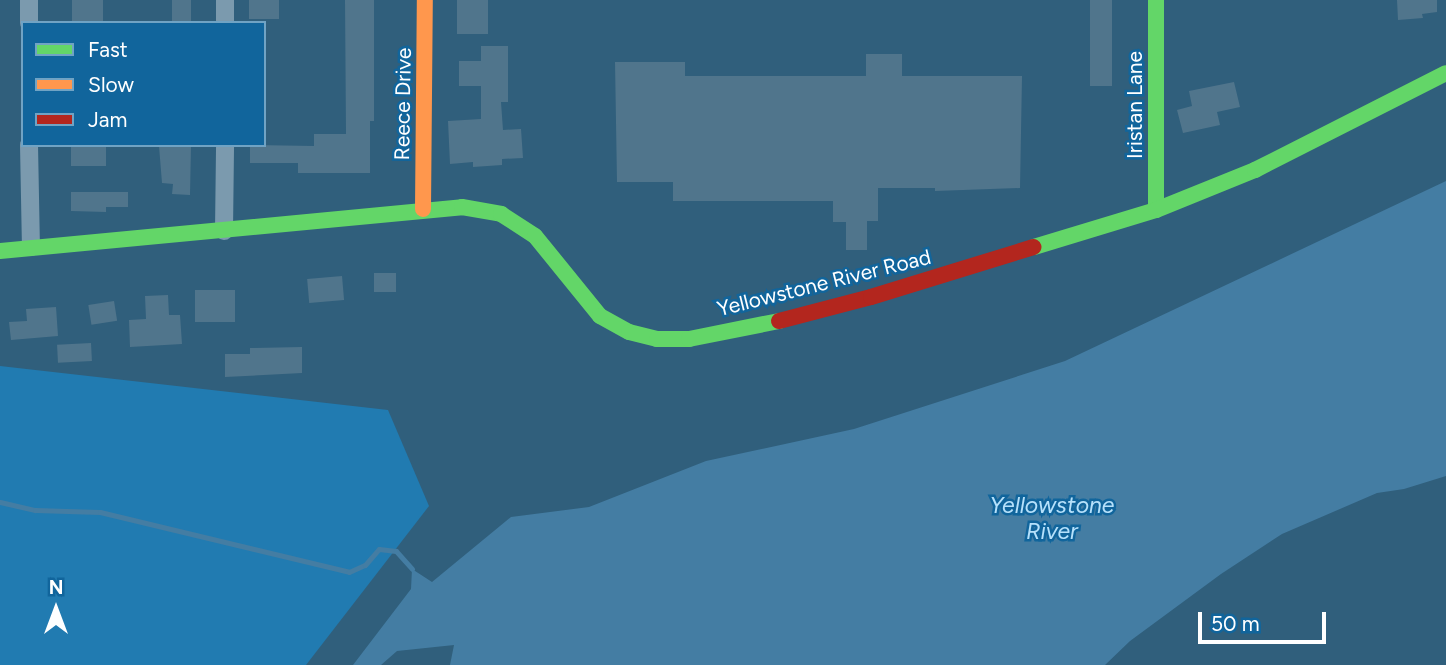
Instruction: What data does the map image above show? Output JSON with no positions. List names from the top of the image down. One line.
{"streets":{"street":["Reece Drive","Iristan Lane","Yellowstone River Road"]},"crossings":[["Reece Drive","Yellowstone River Road"],["Iristan Lane","Yellowstone River Road"]],"water":["Yellowstone River"],"legend":["Fast","Slow","Jam"],"scale_bar":"50 m","north":"top"}
